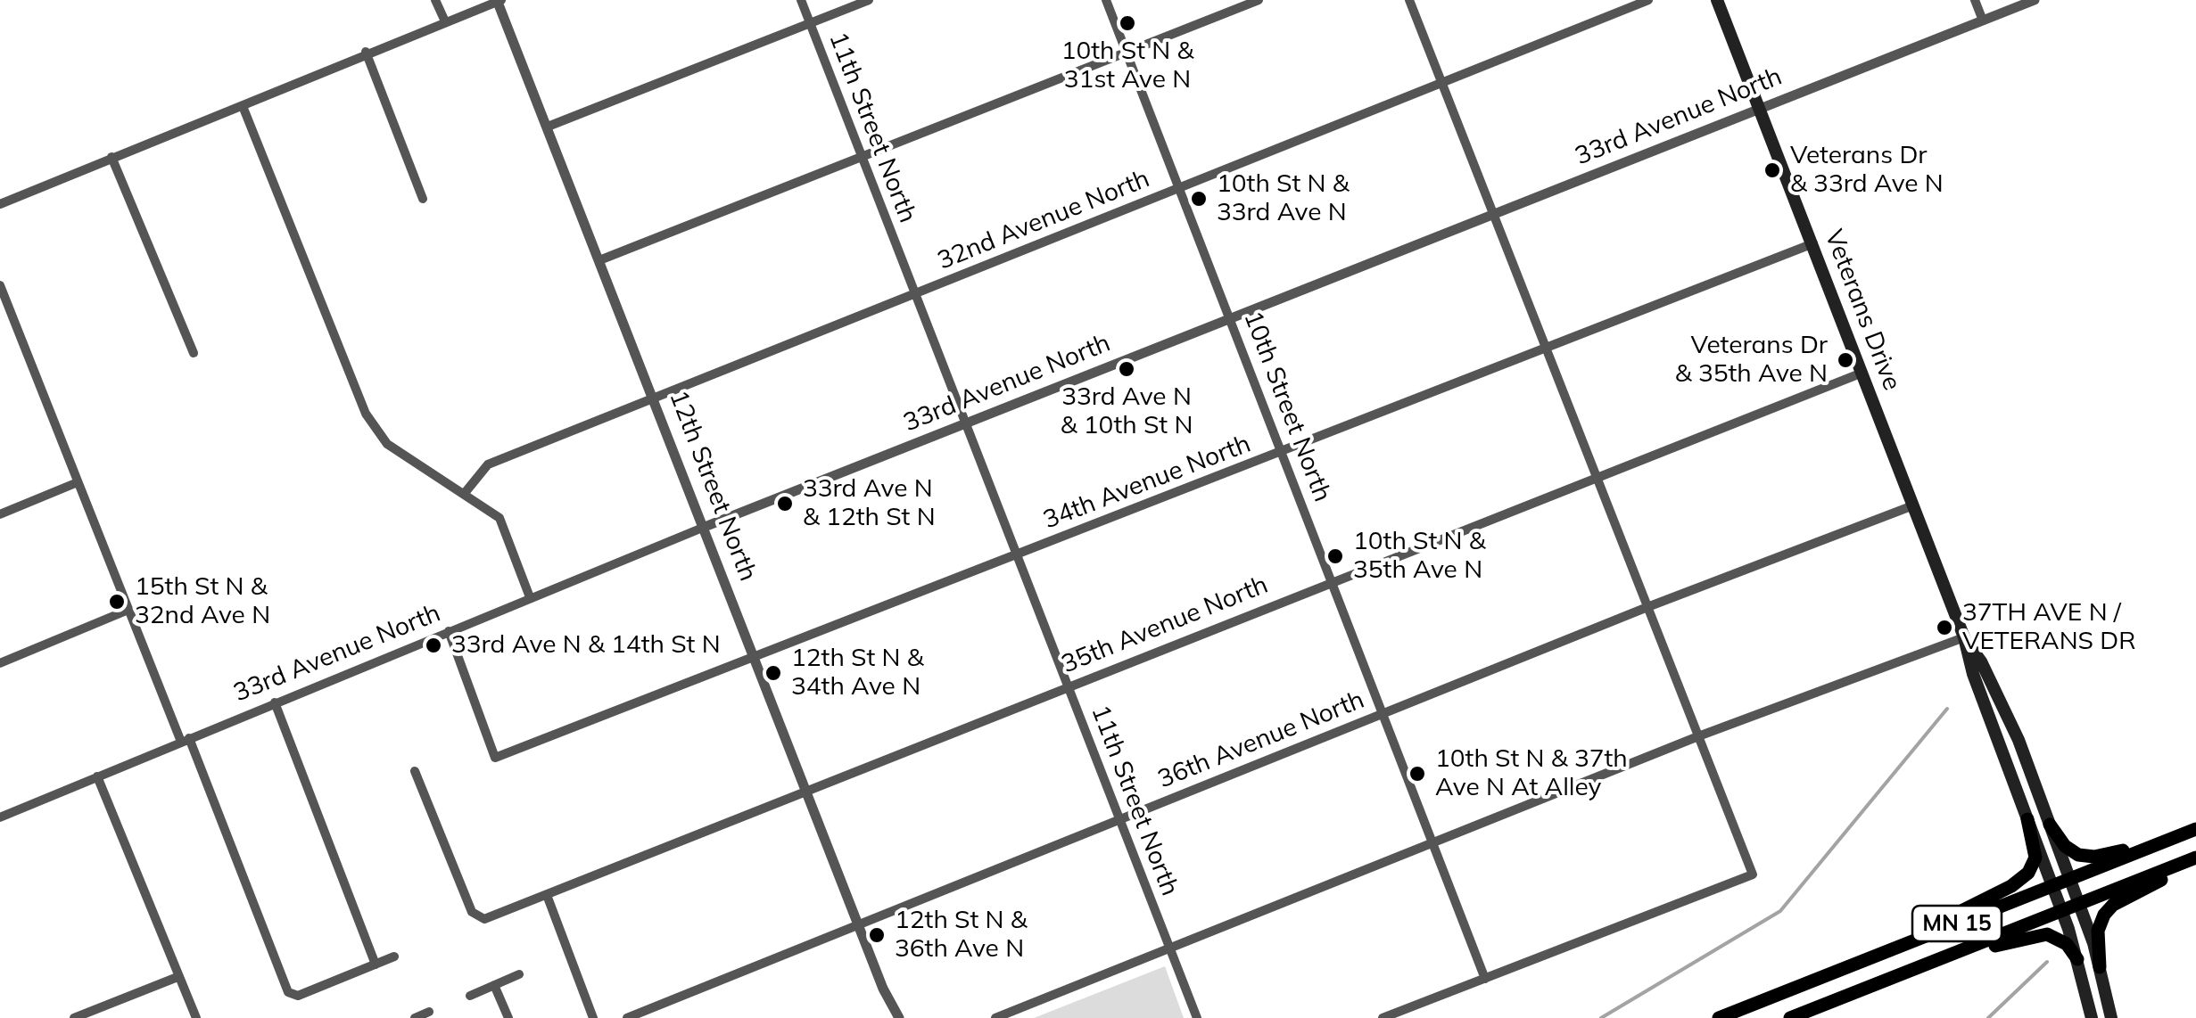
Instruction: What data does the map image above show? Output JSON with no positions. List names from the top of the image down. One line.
{"streets":{"highway":["MN 15"],"main road":["Veterans Drive"],"street":["33rd Avenue North","11th Street North","32nd Avenue North","10th Street North","34th Avenue North","12th Street North","35th Avenue North","36th Avenue North"]},"crossings":[["33rd Avenue North","11th Street North"],["33rd Avenue North","Veterans Drive"],["33rd Avenue North","10th Street North"],["33rd Avenue North","34th Avenue North"],["33rd Avenue North","12th Street North"],["11th Street North","32nd Avenue North"],["11th Street North","34th Avenue North"],["11th Street North","35th Avenue North"],["11th Street North","36th Avenue North"],["32nd Avenue North","10th Street North"],["32nd Avenue North","12th Street North"],["Veterans Drive","34th Avenue North"],["Veterans Drive","35th Avenue North"],["Veterans Drive","36th Avenue North"],["Veterans Drive","MN 15"],["10th Street North","34th Avenue North"],["10th Street North","35th Avenue North"],["10th Street North","36th Avenue North"],["34th Avenue North","12th Street North"],["12th Street North","35th Avenue North"],["12th Street North","36th Avenue North"]],"places":["10th St N & 31st Ave N","Veterans Dr & 33rd Ave N","10th St N & 33rd Ave N","Veterans Dr & 35th Ave N","33rd Ave N & 10th St N","33rd Ave N & 12th St N","10th St N & 35th Ave N","15th St N & 32nd Ave N","37TH AVE N / VETERANS DR","33rd Ave N & 14th St N","12th St N & 34th Ave N","10th St N & 37th Ave N At Alley","12th St N & 36th Ave N"]}
